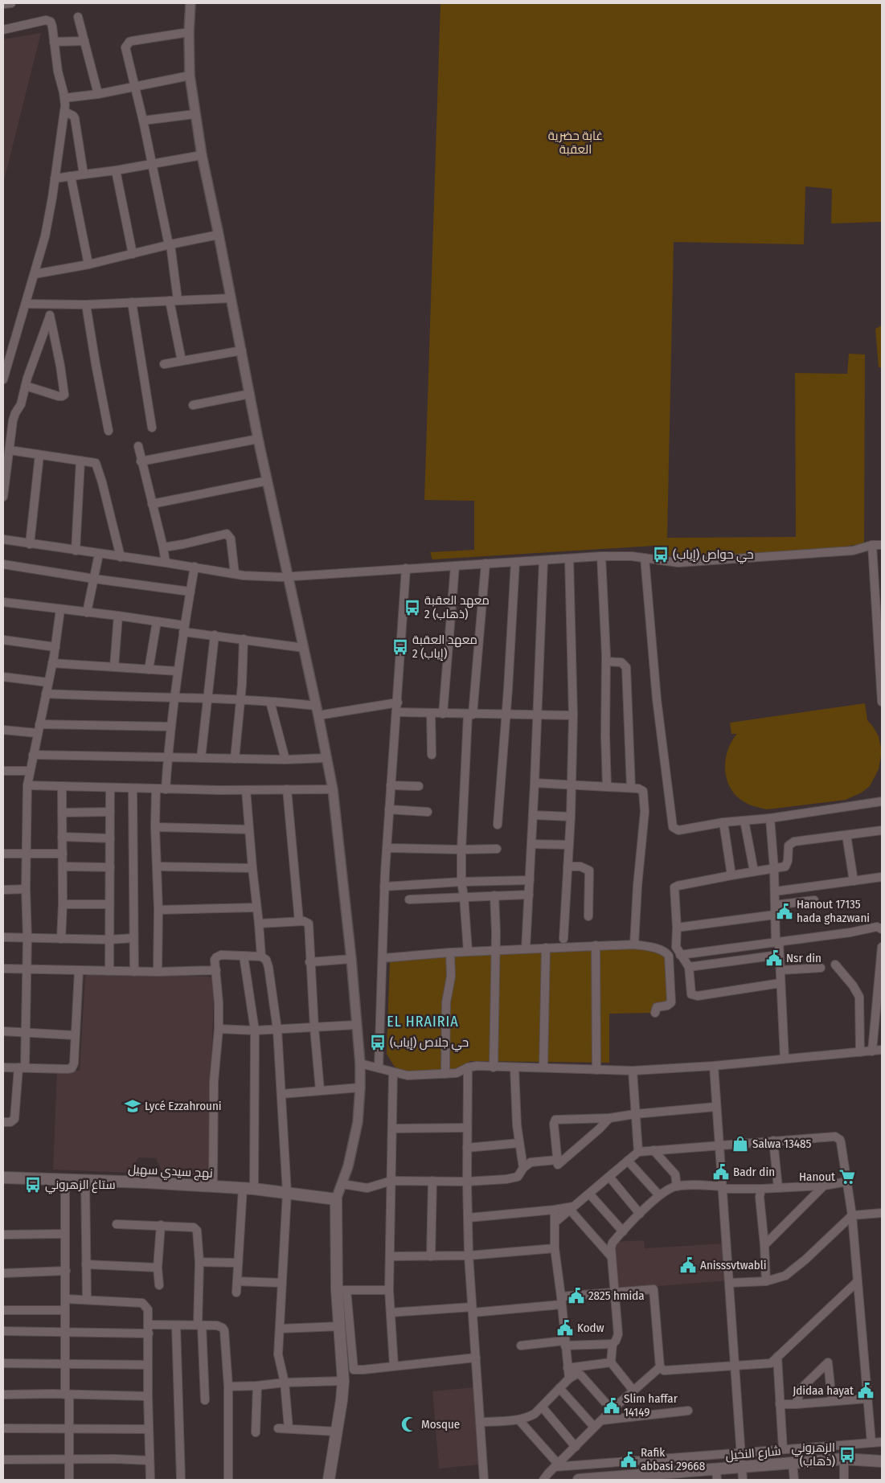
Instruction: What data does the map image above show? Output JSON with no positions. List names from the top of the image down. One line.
{"streets":{"main road":["نهج سيدي سهيل","شارع النخيل"]},"districts":["EL HRAIRIA"],"parks":["غابة حضرية العقبة"],"places":{"bus stop":["حي حواص (إياب)","معهد العقبة 2 (ذهاب)","معهد العقبة 2 (إياب)","حي جلاص (إياب)","ستاغ الزهروني","الزهروني (ذهاب)"],"public building":["Hanout 17135 hada ghazwani","Nsr din","Badr din","Anisssvtwabli","2825 hmida","Kodw","Jdidaa hayat","Slim haffar 14149","Rafik abbasi 29668"],"school or university":["Lycé Ezzahrouni"],"shop":["Salwa 13485"],"supermarket":["Hanout"],"mosque":["Mosque"]}}
